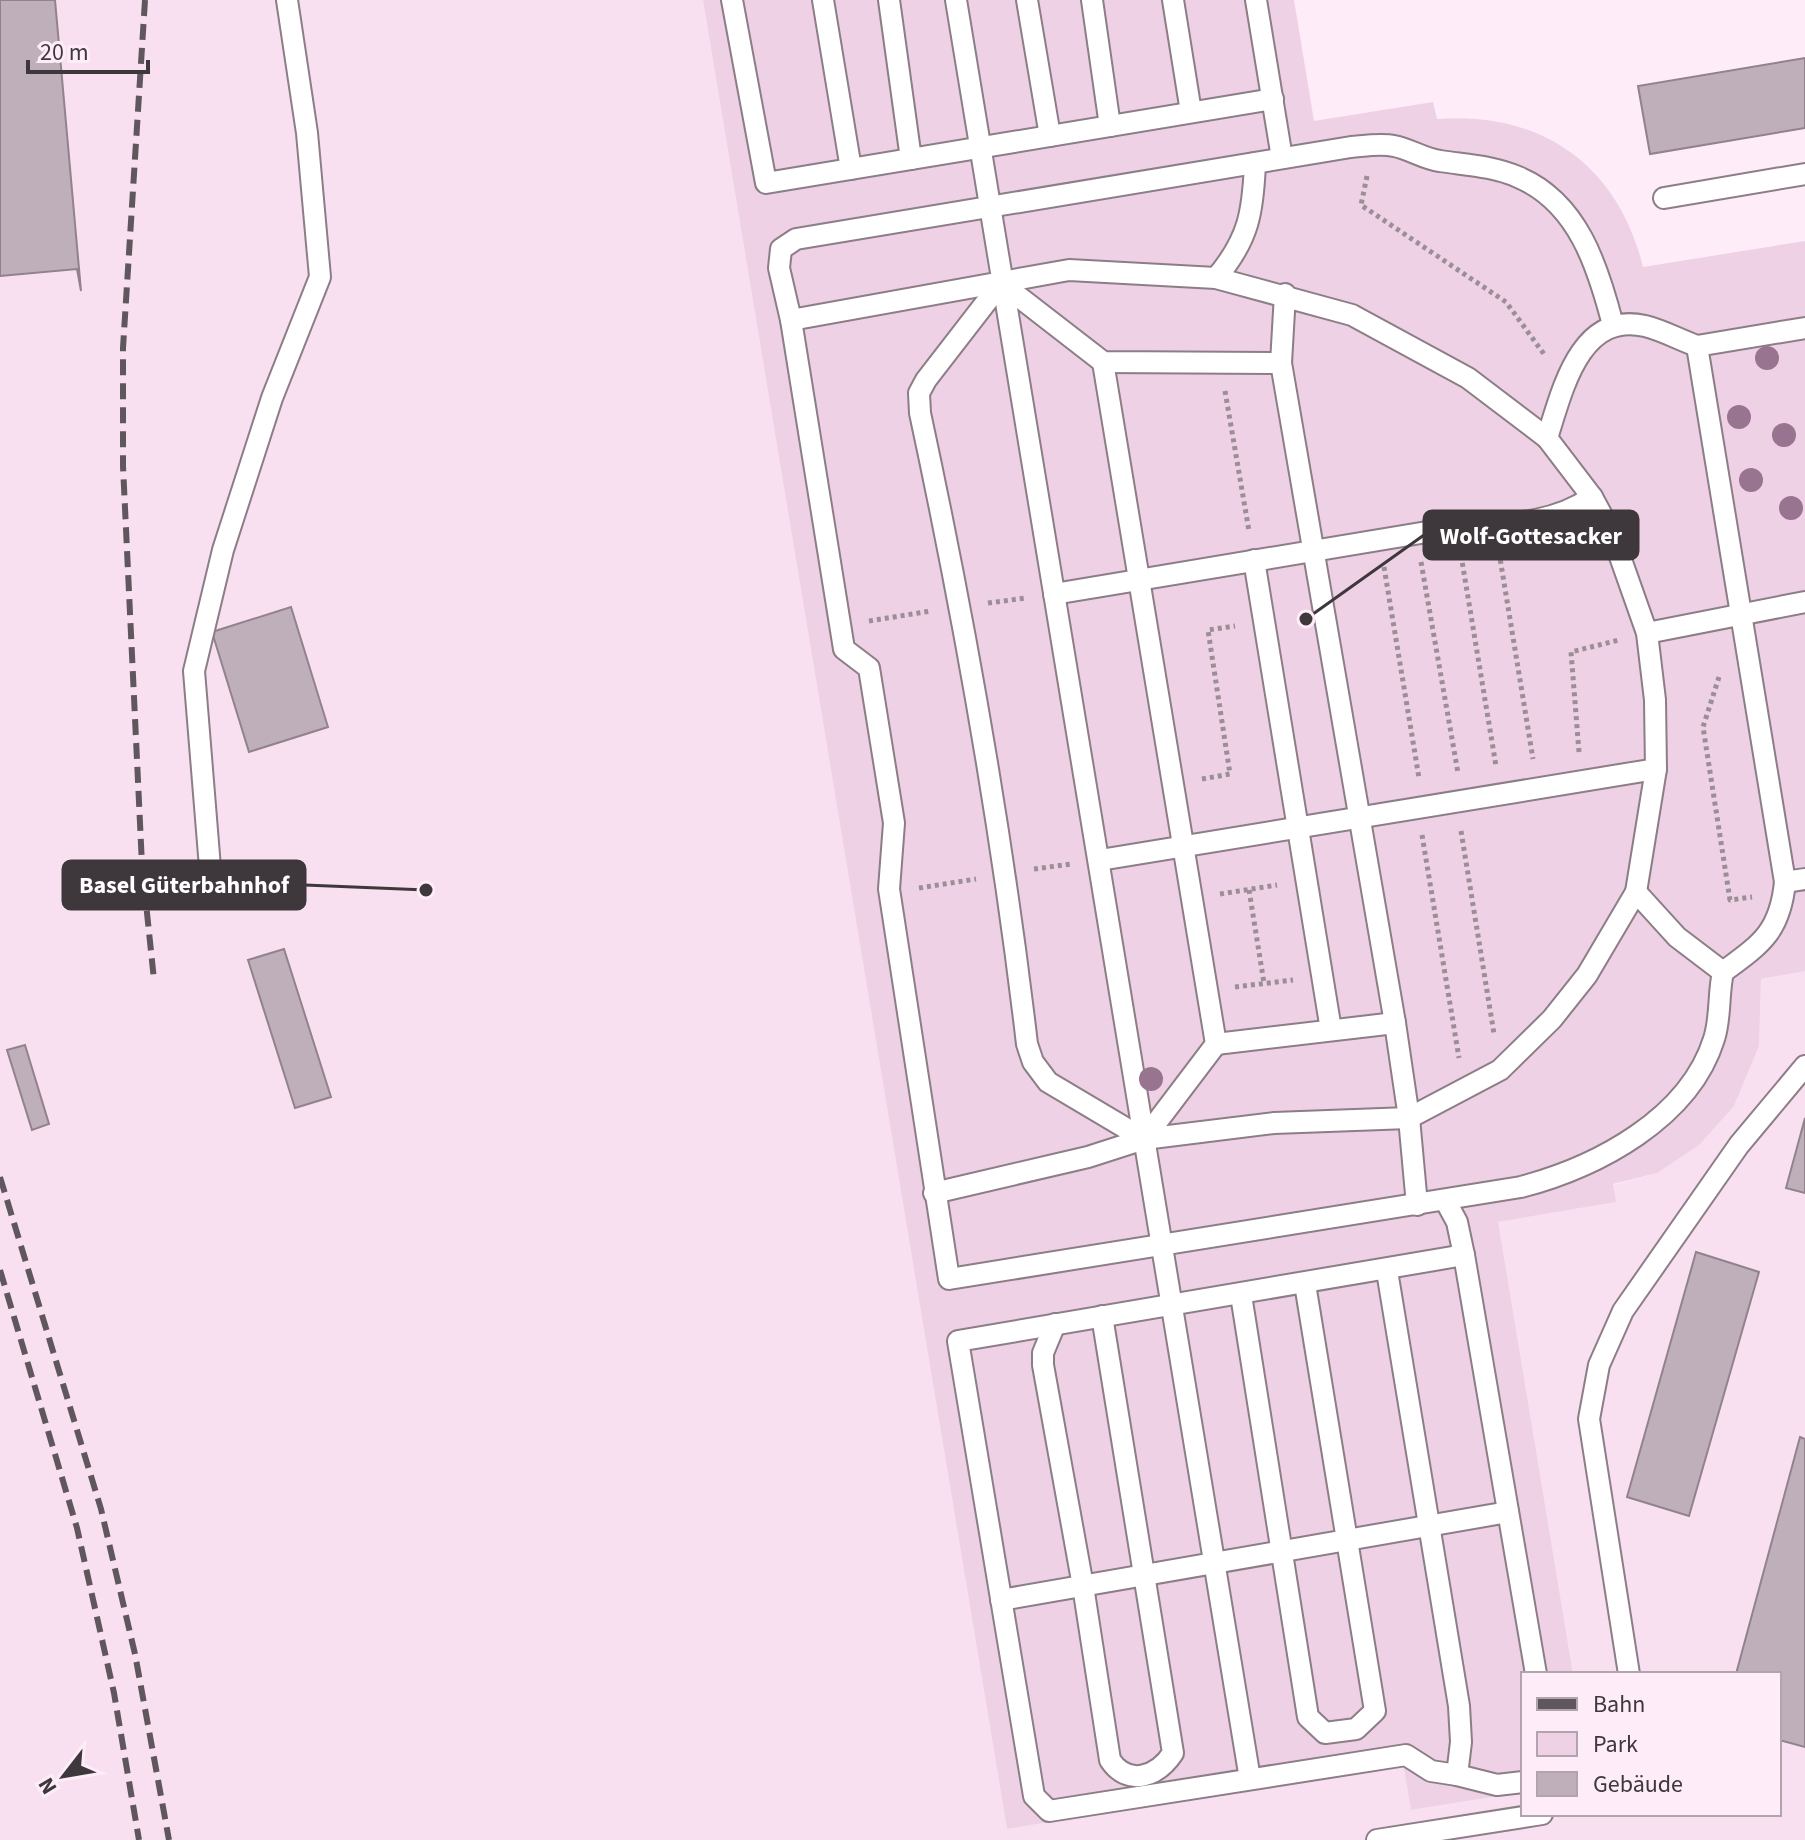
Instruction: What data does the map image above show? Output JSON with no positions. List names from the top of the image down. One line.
{"places":["Wolf-Gottesacker","Basel Güterbahnhof"],"legend":["Bahn","Park","Gebäude"],"scale_bar":"20 m","north":"bottom left"}
